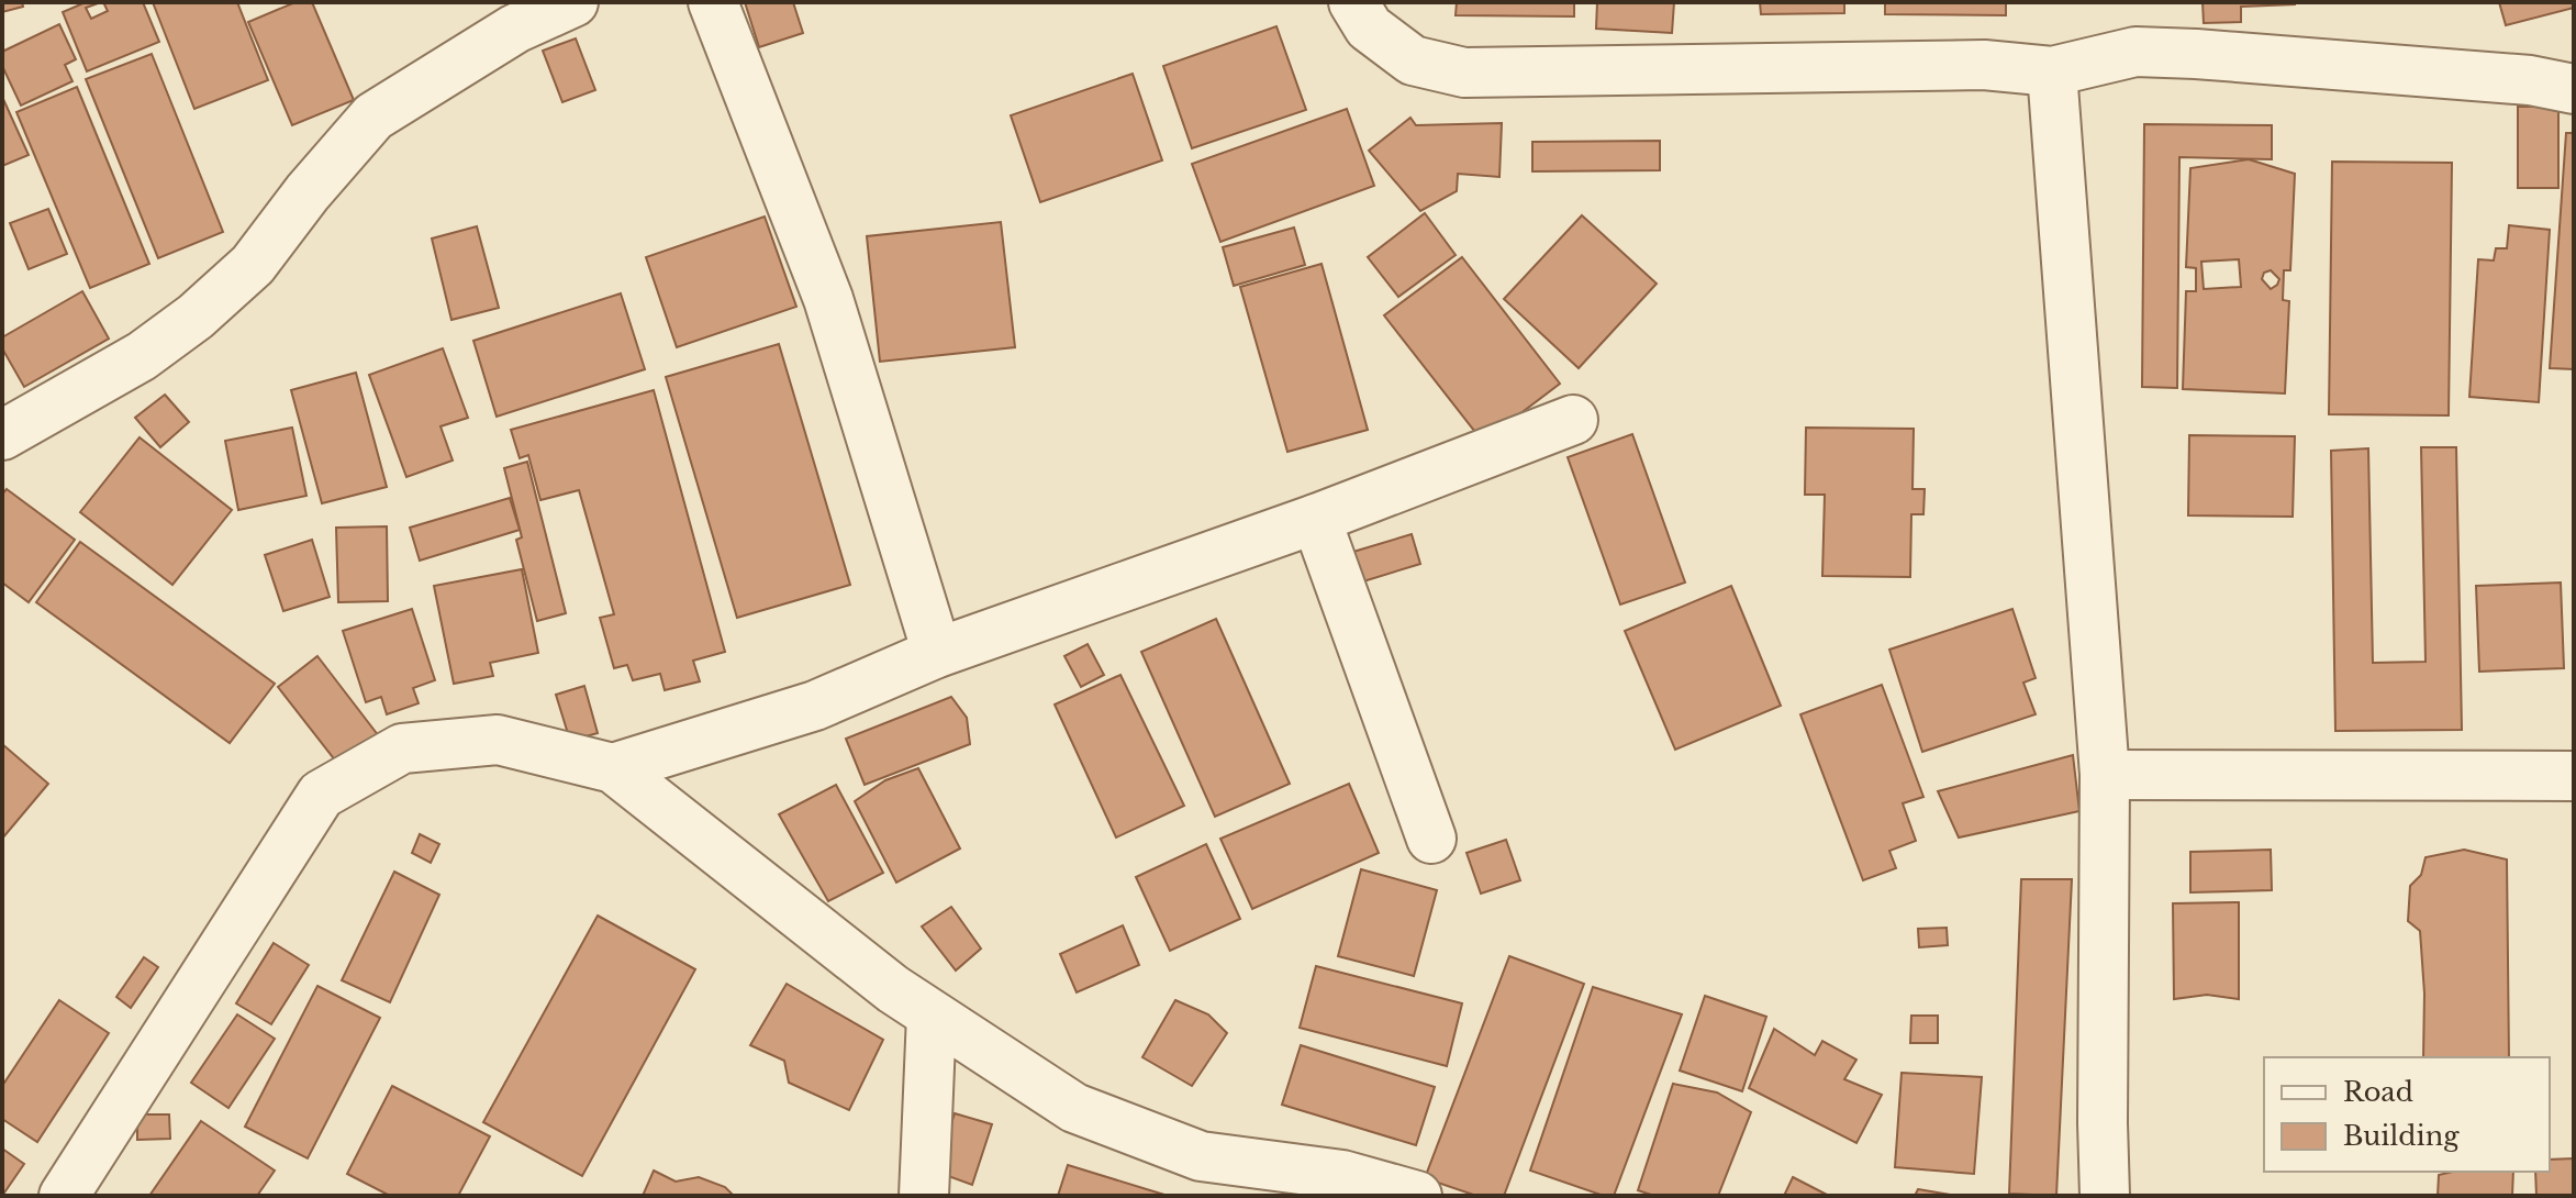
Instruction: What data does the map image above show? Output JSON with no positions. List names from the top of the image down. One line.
{"legend":["Road","Building"]}
